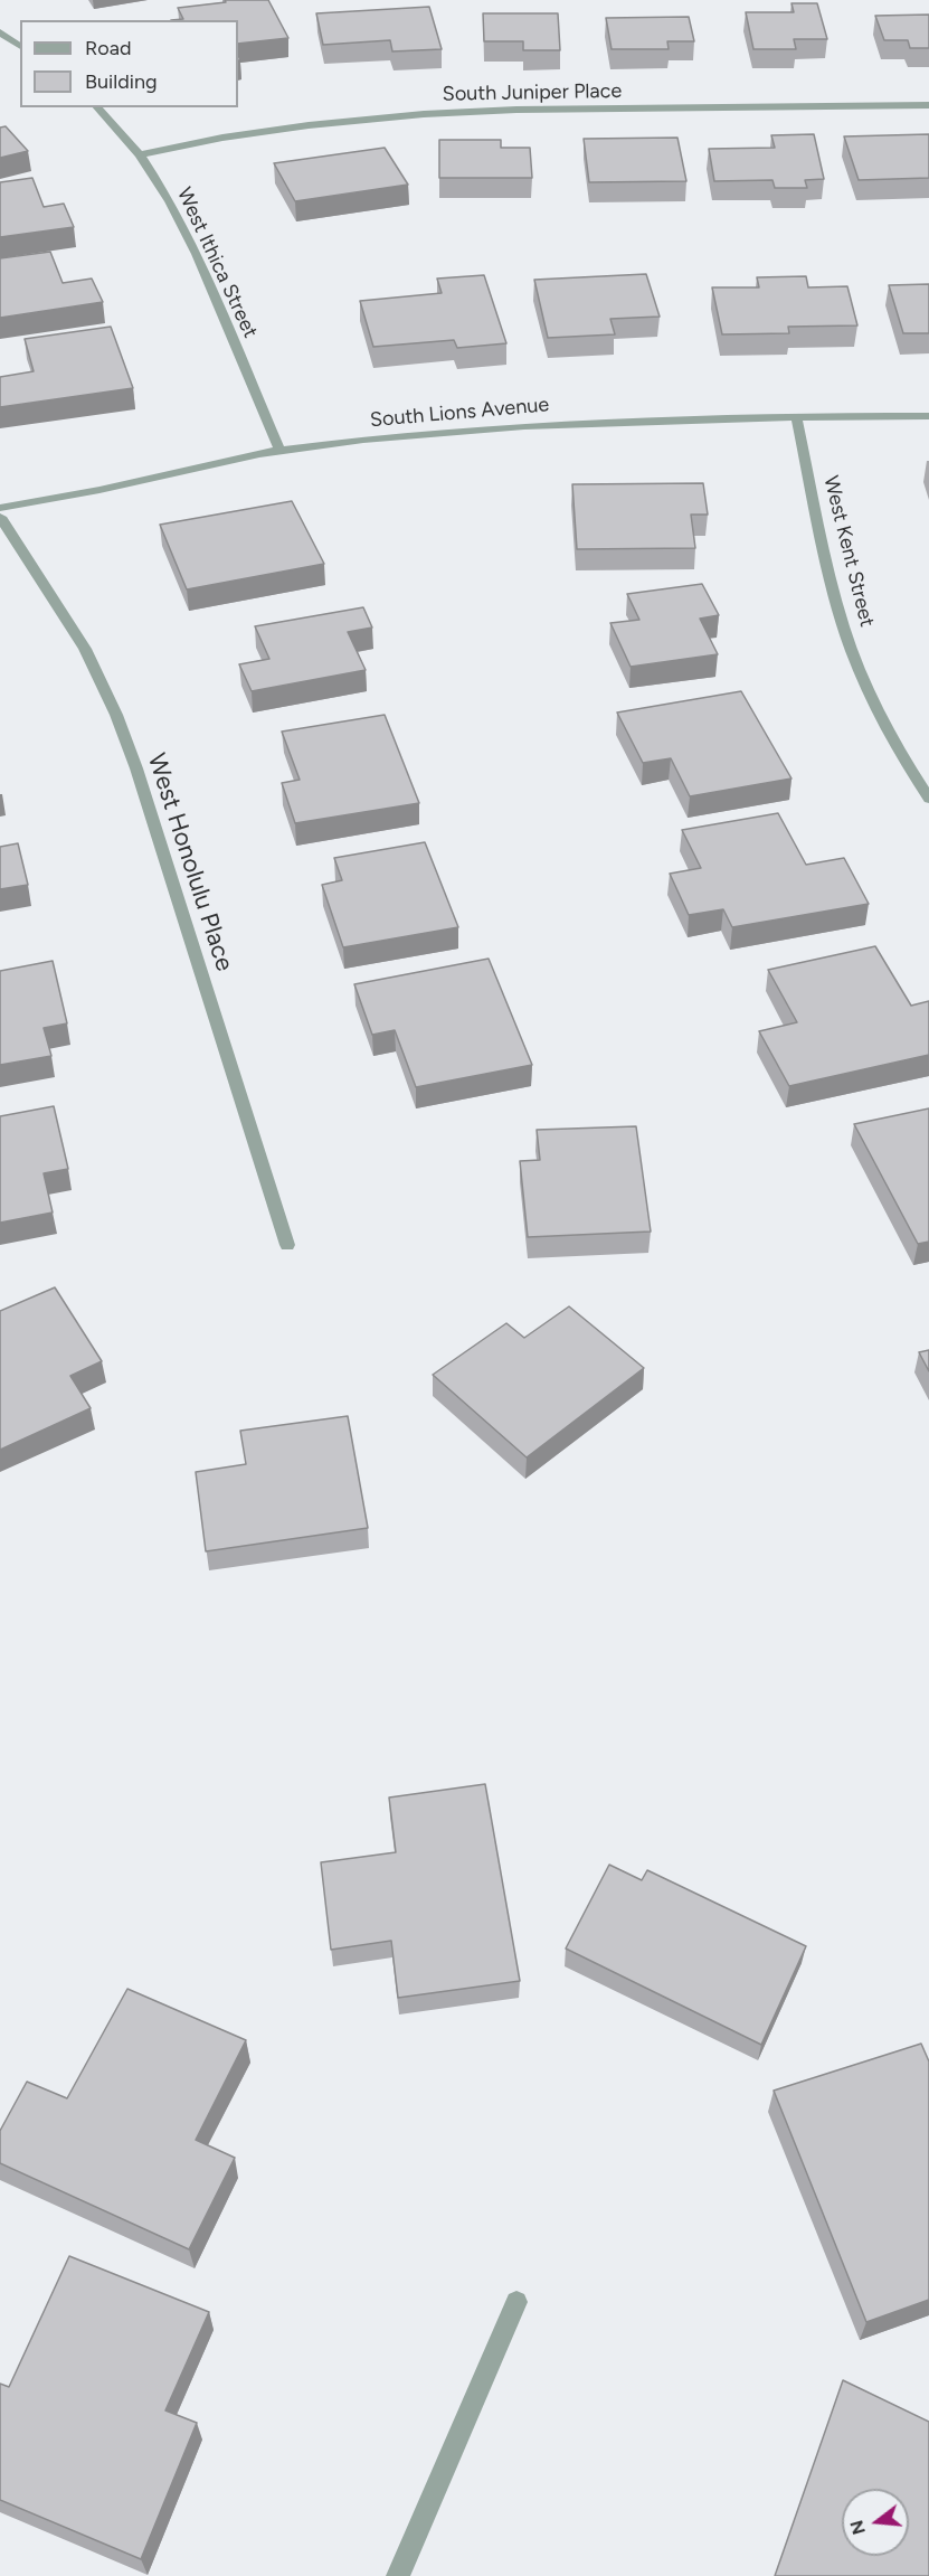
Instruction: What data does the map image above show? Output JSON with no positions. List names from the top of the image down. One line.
{"streets":{"street":["South Juniper Place","West Ithica Street","South Lions Avenue","West Kent Street","West Honolulu Place"]},"crossings":[["South Juniper Place","West Ithica Street"],["West Ithica Street","South Lions Avenue"],["South Lions Avenue","West Kent Street"]],"legend":["Road","Building"],"north":"left"}
